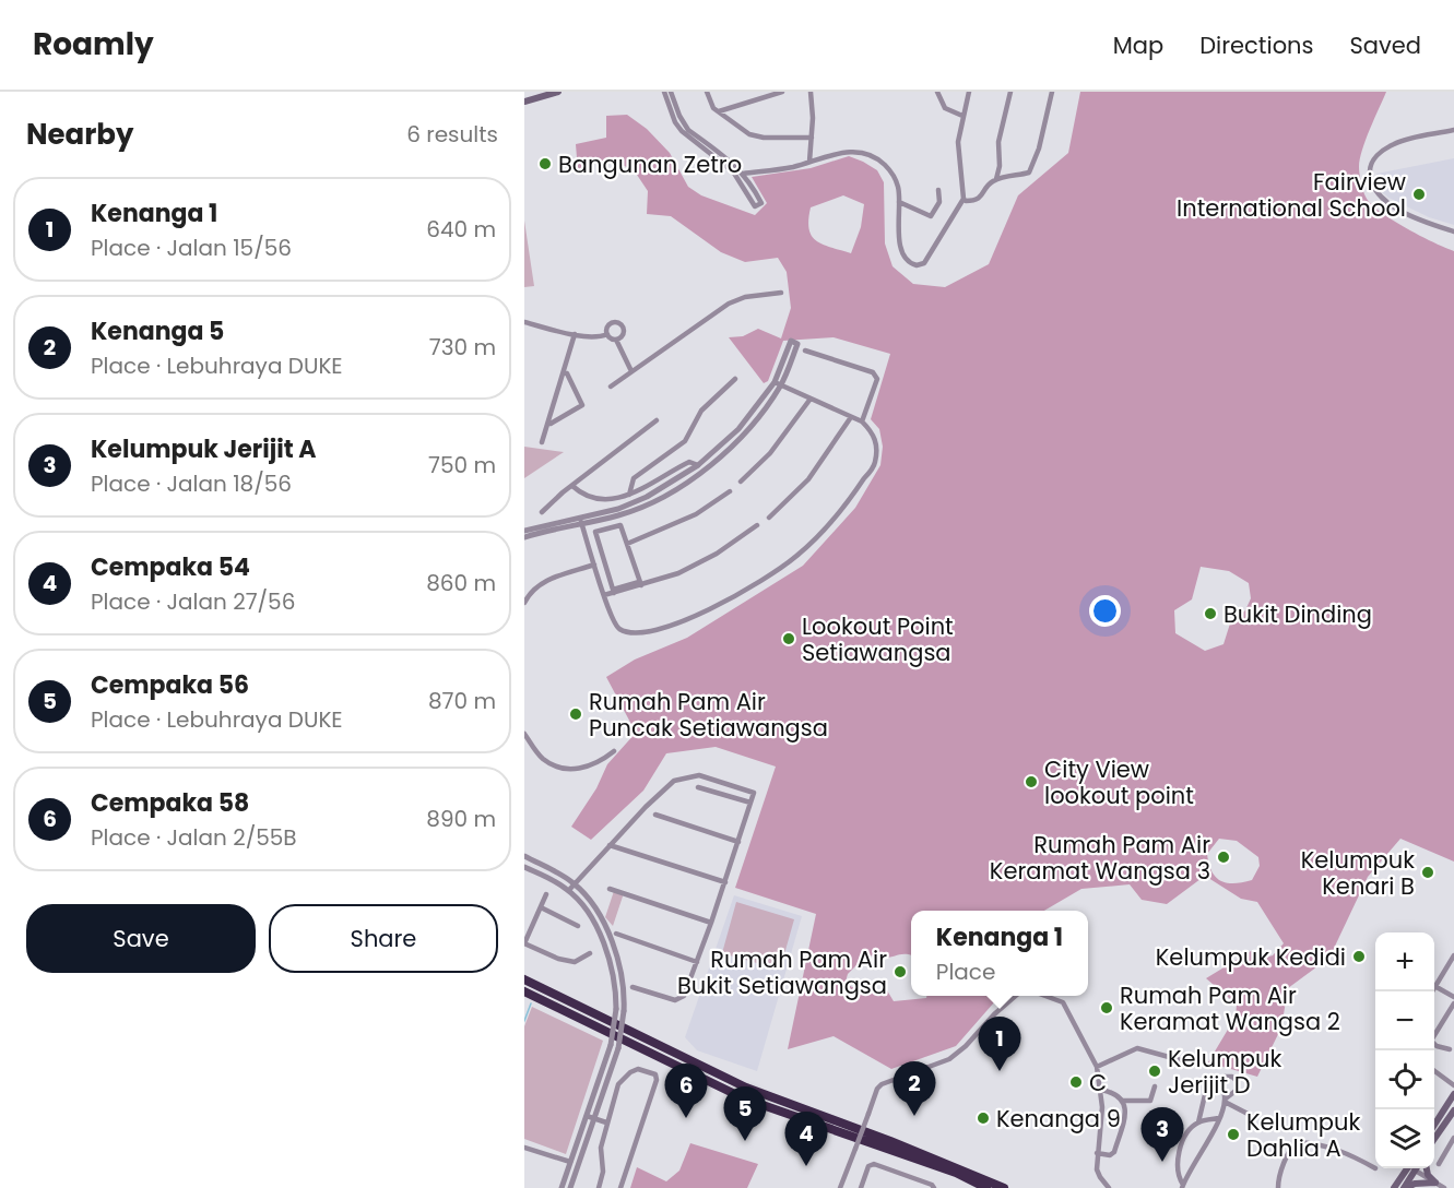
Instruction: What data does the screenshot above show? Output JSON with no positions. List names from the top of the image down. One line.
{"places":["Bangunan Zetro","Fairview International School","Bukit Dinding","Lookout Point Setiawangsa","Rumah Pam Air Puncak Setiawangsa","City View lookout point","Rumah Pam Air Keramat Wangsa 3","Kelumpuk Kenari B","Kelumpuk Kedidi","Rumah Pam Air Bukit Setiawangsa","Rumah Pam Air Keramat Wangsa 2","Kelumpuk Jerijit D","C","Kenanga 9","Kelumpuk Dahlia A"],"page":{"header":"Roamly","nav":["Map","Directions","Saved"],"heading":["Nearby","6 results"],"list":[{"mark":"1","name":"Kenanga 1","note":"Place · Jalan 15/56","value":"640 m"},{"mark":"2","name":"Kenanga 5","note":"Place · Lebuhraya DUKE","value":"730 m"},{"mark":"3","name":"Kelumpuk Jerijit A","note":"Place · Jalan 18/56","value":"750 m"},{"mark":"4","name":"Cempaka 54","note":"Place · Jalan 27/56","value":"860 m"},{"mark":"5","name":"Cempaka 56","note":"Place · Lebuhraya DUKE","value":"870 m"},{"mark":"6","name":"Cempaka 58","note":"Place · Jalan 2/55B","value":"890 m"}],"buttons":["Save","Share"],"popup":["Kenanga 1","Place"],"map_buttons":["+","−"],"pins":["1","2","6","5","3","4"]}}
